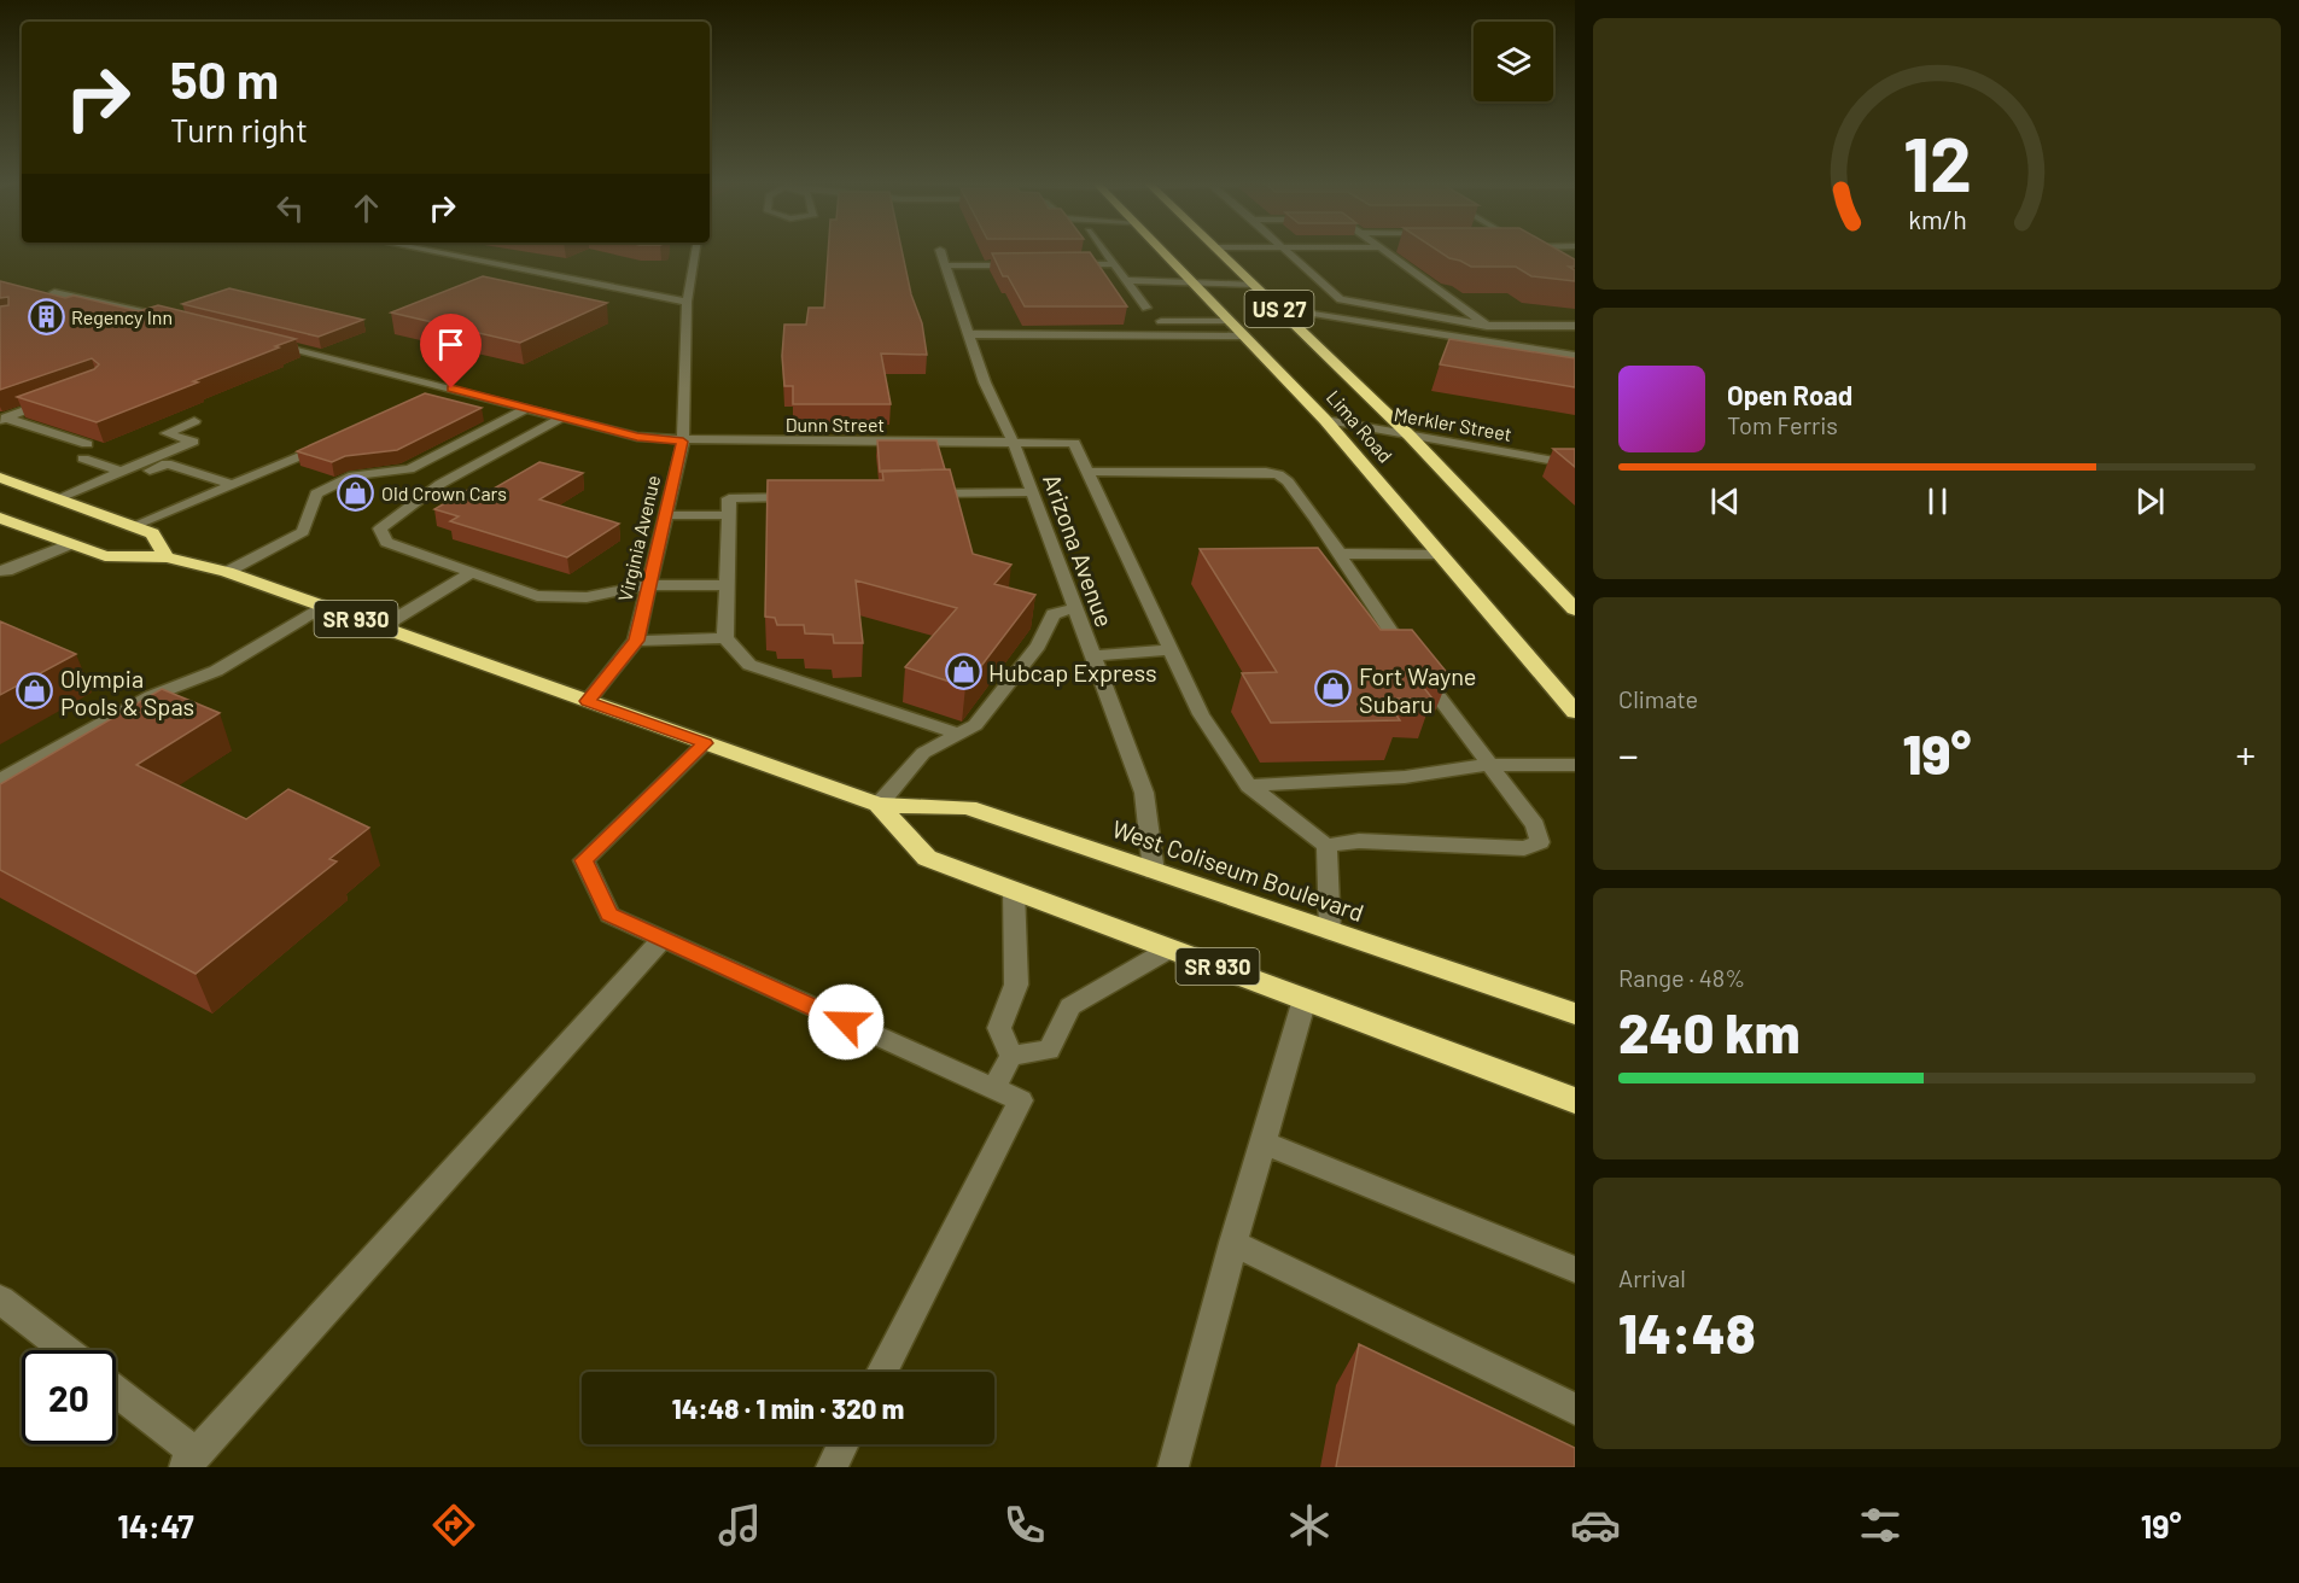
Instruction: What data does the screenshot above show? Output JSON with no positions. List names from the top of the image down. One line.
{"streets":{"highway":["US 27","Lima Road","SR 930","West Coliseum Boulevard"],"street":["Dunn Street","Merkler Street","Virginia Avenue","Arizona Avenue"]},"crossings":[["Dunn Street","Virginia Avenue"],["Dunn Street","Arizona Avenue"],["Merkler Street","Lima Road"],["Virginia Avenue","West Coliseum Boulevard"],["Arizona Avenue","West Coliseum Boulevard"]],"places":{"building":["Regency Inn"],"shop":["Old Crown Cars","Hubcap Express","Fort Wayne Subaru","Olympia Pools & Spas"]},"page":{"turn":["50 m","Turn right"],"song":["Open Road","Tom Ferris"],"tile":["Climate",["Range · 48%","240 km"],["Arrival","14:48"]],"heat":["−","19°","+"],"limit":"20","trip":"14:48 · 1 min · 320 m","tabs":["14:47","19°"],"gauge":["12","km/h"]}}
